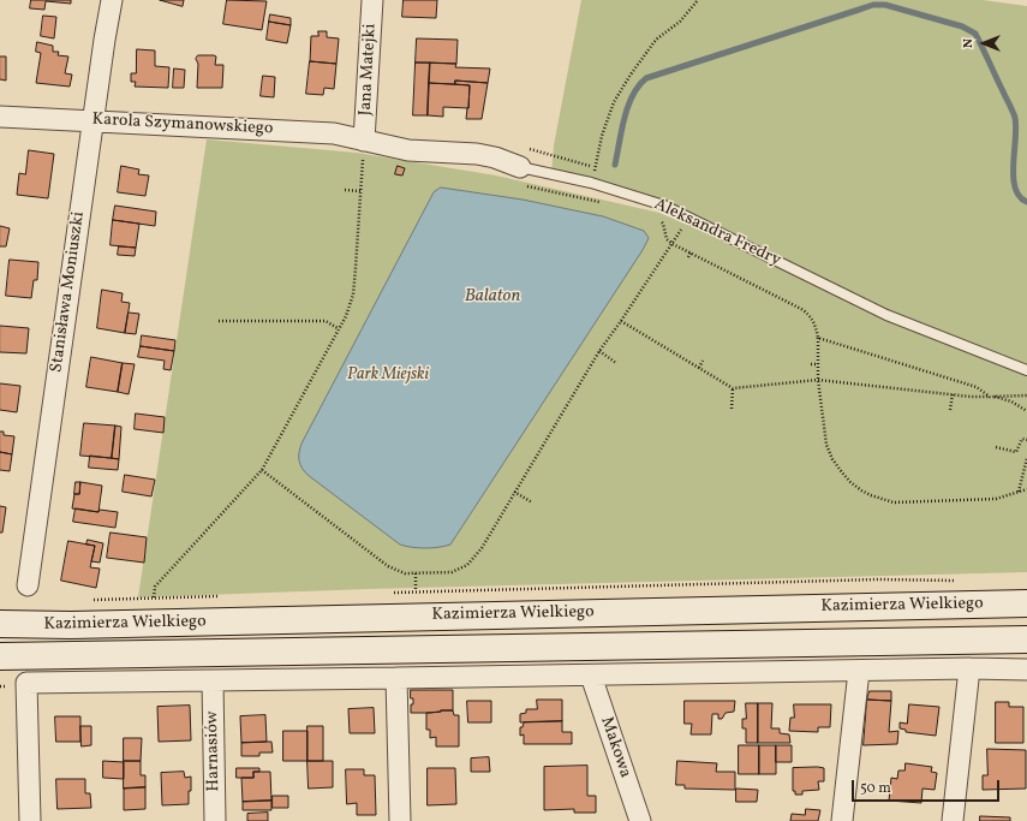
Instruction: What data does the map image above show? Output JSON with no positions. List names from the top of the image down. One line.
{"streets":{"main road":["Kazimierza Wielkiego"],"street":["Jana Matejki","Karola Szymanowskiego","Aleksandra Fredry","Stanisława Moniuszki","Makowa","Harnasiów"]},"crossings":[["Jana Matejki","Karola Szymanowskiego"],["Jana Matejki","Aleksandra Fredry"],["Karola Szymanowskiego","Aleksandra Fredry"],["Karola Szymanowskiego","Stanisława Moniuszki"]],"water":["Balaton"],"parks":["Park Miejski"],"scale_bar":"50 m","north":"left"}
